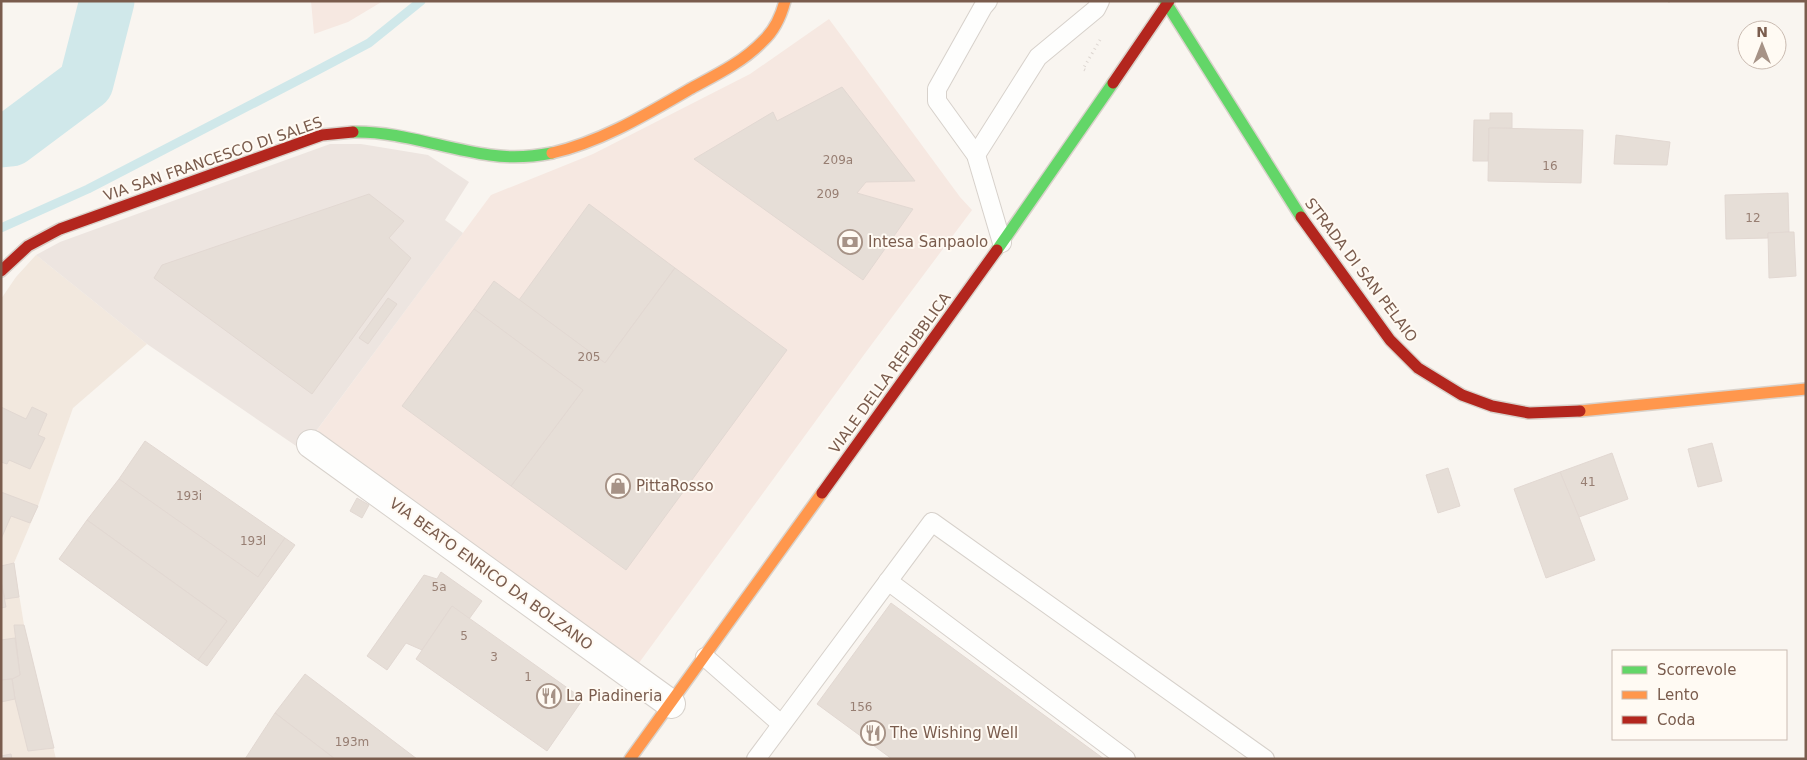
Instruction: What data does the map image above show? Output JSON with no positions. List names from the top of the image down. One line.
{"streets":{"street":["VIA SAN FRANCESCO DI SALES","STRADA DI SAN PELAIO","VIALE DELLA REPUBBLICA","VIA BEATO ENRICO DA BOLZANO"]},"crossings":[["STRADA DI SAN PELAIO","VIALE DELLA REPUBBLICA"],["VIALE DELLA REPUBBLICA","VIA BEATO ENRICO DA BOLZANO"]],"places":{"bank":["Intesa Sanpaolo"],"shop":["PittaRosso"],"restaurant":["La Piadineria","The Wishing Well"]},"house_numbers":["209a","16","209","12","205","41","193i","193l","5a","5","3","1","156","193m"],"legend":["Scorrevole","Lento","Coda"],"north":"top"}
